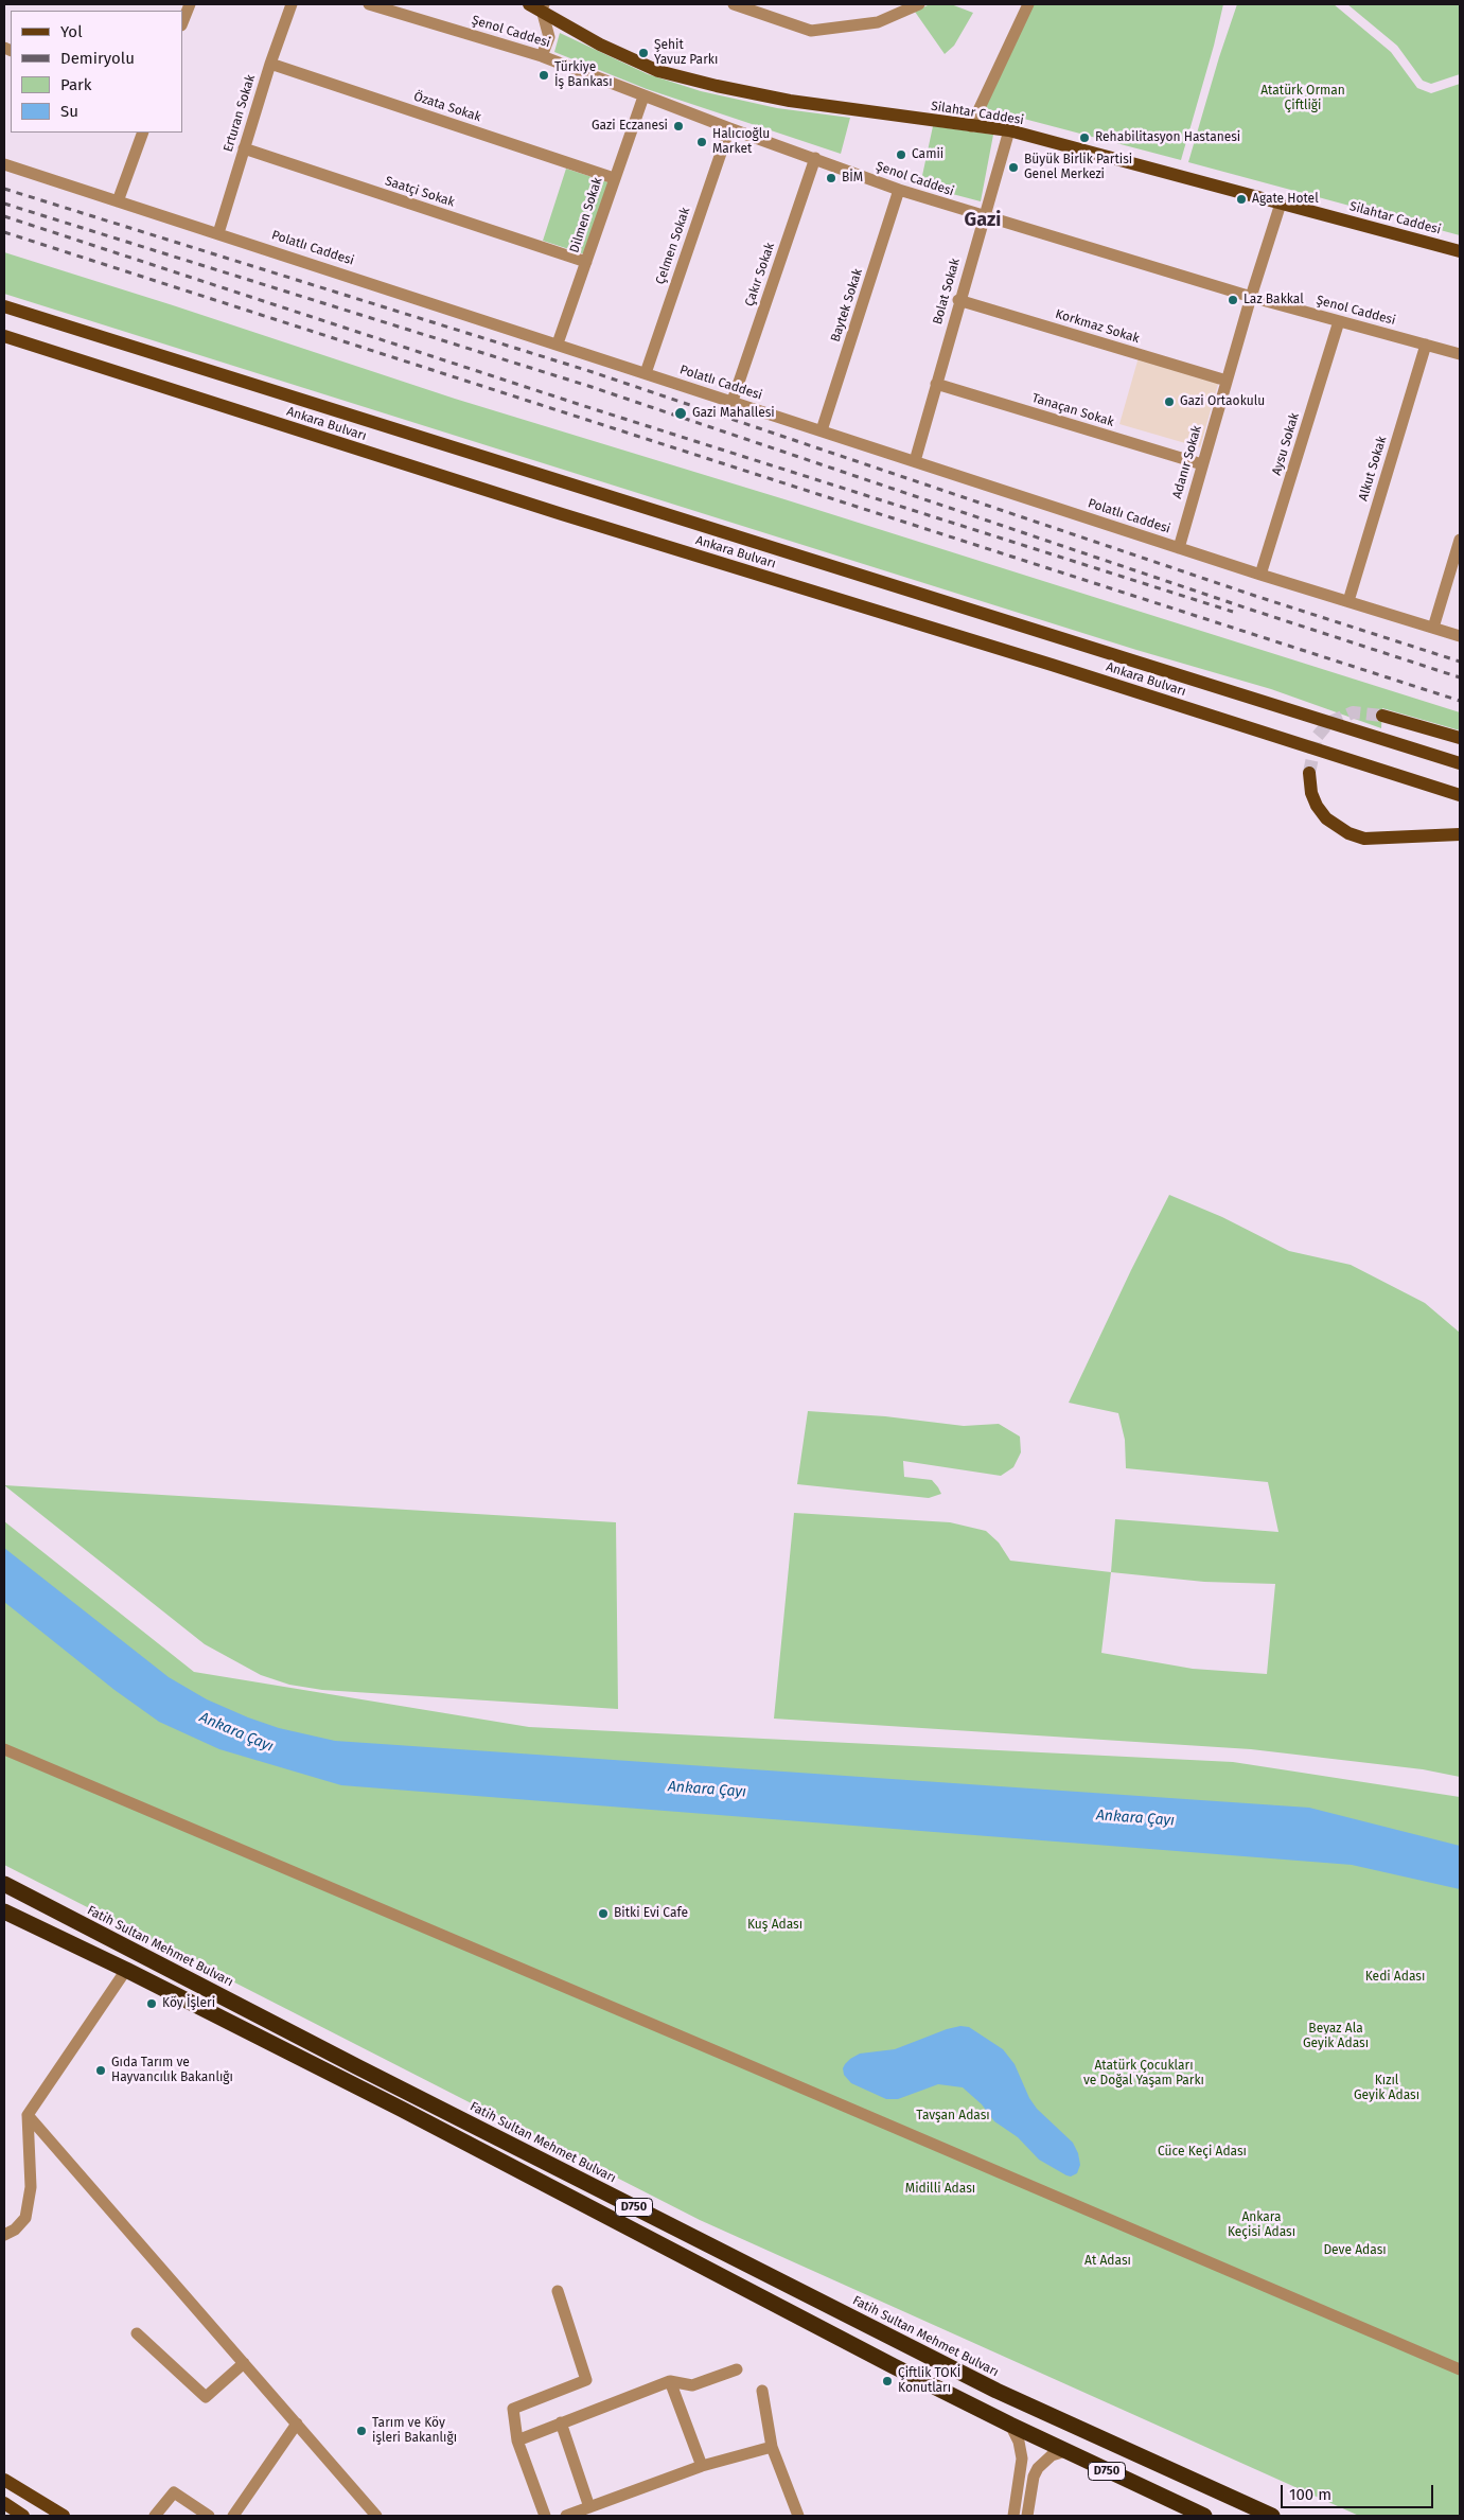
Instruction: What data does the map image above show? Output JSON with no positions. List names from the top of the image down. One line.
{"streets":{"highway":["Fatih Sultan Mehmet Bulvarı","D750"],"main road":["Silahtar Caddesi","Ankara Bulvarı"],"street":["Şenol Caddesi","Özata Sokak","Erturan Sokak","Saatçi Sokak","Dilmen Sokak","Çelmen Sokak","Polatlı Caddesi","Çakır Sokak","Bolat Sokak","Baytek Sokak","Korkmaz Sokak","Tanaçan Sokak","Aysu Sokak","Adanır Sokak","Alkut Sokak"]},"crossings":[["Şenol Caddesi","Dilmen Sokak"],["Şenol Caddesi","Çelmen Sokak"],["Şenol Caddesi","Çakır Sokak"],["Şenol Caddesi","Bolat Sokak"],["Şenol Caddesi","Baytek Sokak"],["Şenol Caddesi","Aysu Sokak"],["Şenol Caddesi","Adanır Sokak"],["Şenol Caddesi","Alkut Sokak"],["Özata Sokak","Erturan Sokak"],["Özata Sokak","Dilmen Sokak"],["Erturan Sokak","Saatçi Sokak"],["Erturan Sokak","Polatlı Caddesi"],["Silahtar Caddesi","Bolat Sokak"],["Silahtar Caddesi","Adanır Sokak"],["Saatçi Sokak","Dilmen Sokak"],["Dilmen Sokak","Polatlı Caddesi"],["Çelmen Sokak","Polatlı Caddesi"],["Polatlı Caddesi","Çakır Sokak"],["Polatlı Caddesi","Bolat Sokak"],["Polatlı Caddesi","Baytek Sokak"],["Polatlı Caddesi","Aysu Sokak"],["Polatlı Caddesi","Adanır Sokak"],["Polatlı Caddesi","Alkut Sokak"],["Bolat Sokak","Korkmaz Sokak"],["Bolat Sokak","Tanaçan Sokak"],["Korkmaz Sokak","Adanır Sokak"],["Tanaçan Sokak","Adanır Sokak"]],"districts":["Gazi"],"water":["Ankara Çayı"],"parks":["Atatürk Orman Çiftliği","Kuş Adası","Kedi Adası","Beyaz Ala Geyik Adası","Atatürk Çocukları ve Doğal Yaşam Parkı","Kızıl Geyik Adası","Tavşan Adası","Cüce Keçi Adası","Midilli Adası","Ankara Keçisi Adası","Deve Adası","At Adası"],"places":["Şehit Yavuz Parkı","Türkiye İş Bankası","Gazi Eczanesi","Rehabilitasyon Hastanesi","Halıcıoğlu Market","Camii","Büyük Birlik Partisi Genel Merkezi","BİM","Agate Hotel","Laz Bakkal","Gazi Ortaokulu","Gazi Mahallesi","Bitki Evi Cafe","Köy İşleri","Gıda Tarım ve Hayvancılık Bakanlığı","Çiftlik TOKİ Konutları","Tarım ve Köy işleri Bakanlığı"],"legend":["Yol","Demiryolu","Park","Su"],"scale_bar":"100 m"}
